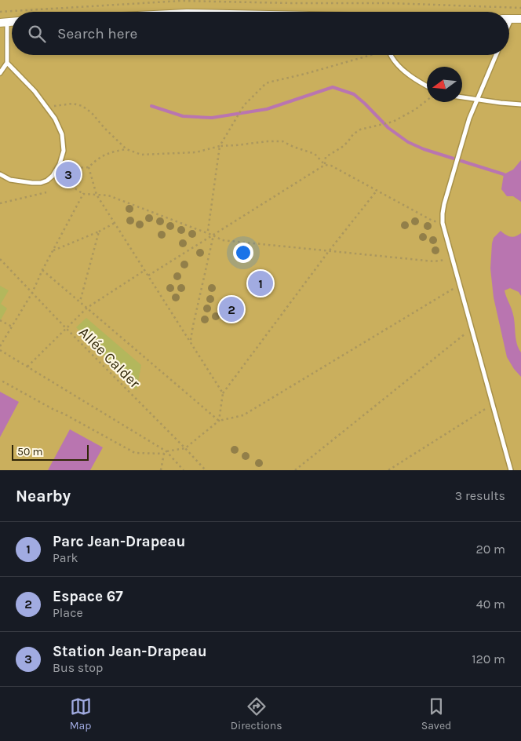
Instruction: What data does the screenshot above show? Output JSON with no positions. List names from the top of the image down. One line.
{"streets":{"path":["Allée Calder"]},"scale_bar":"50 m","north":"left","page":{"search":"Search here","pins":["3","1","2"],"scale":"50 m","heading":["Nearby","3 results"],"list":[{"mark":"1","name":"Parc Jean-Drapeau","note":"Park","value":"20 m"},{"mark":"2","name":"Espace 67","note":"Place","value":"40 m"},{"mark":"3","name":"Station Jean-Drapeau","note":"Bus stop","value":"120 m"}],"nav":["Map","Directions","Saved"]}}
